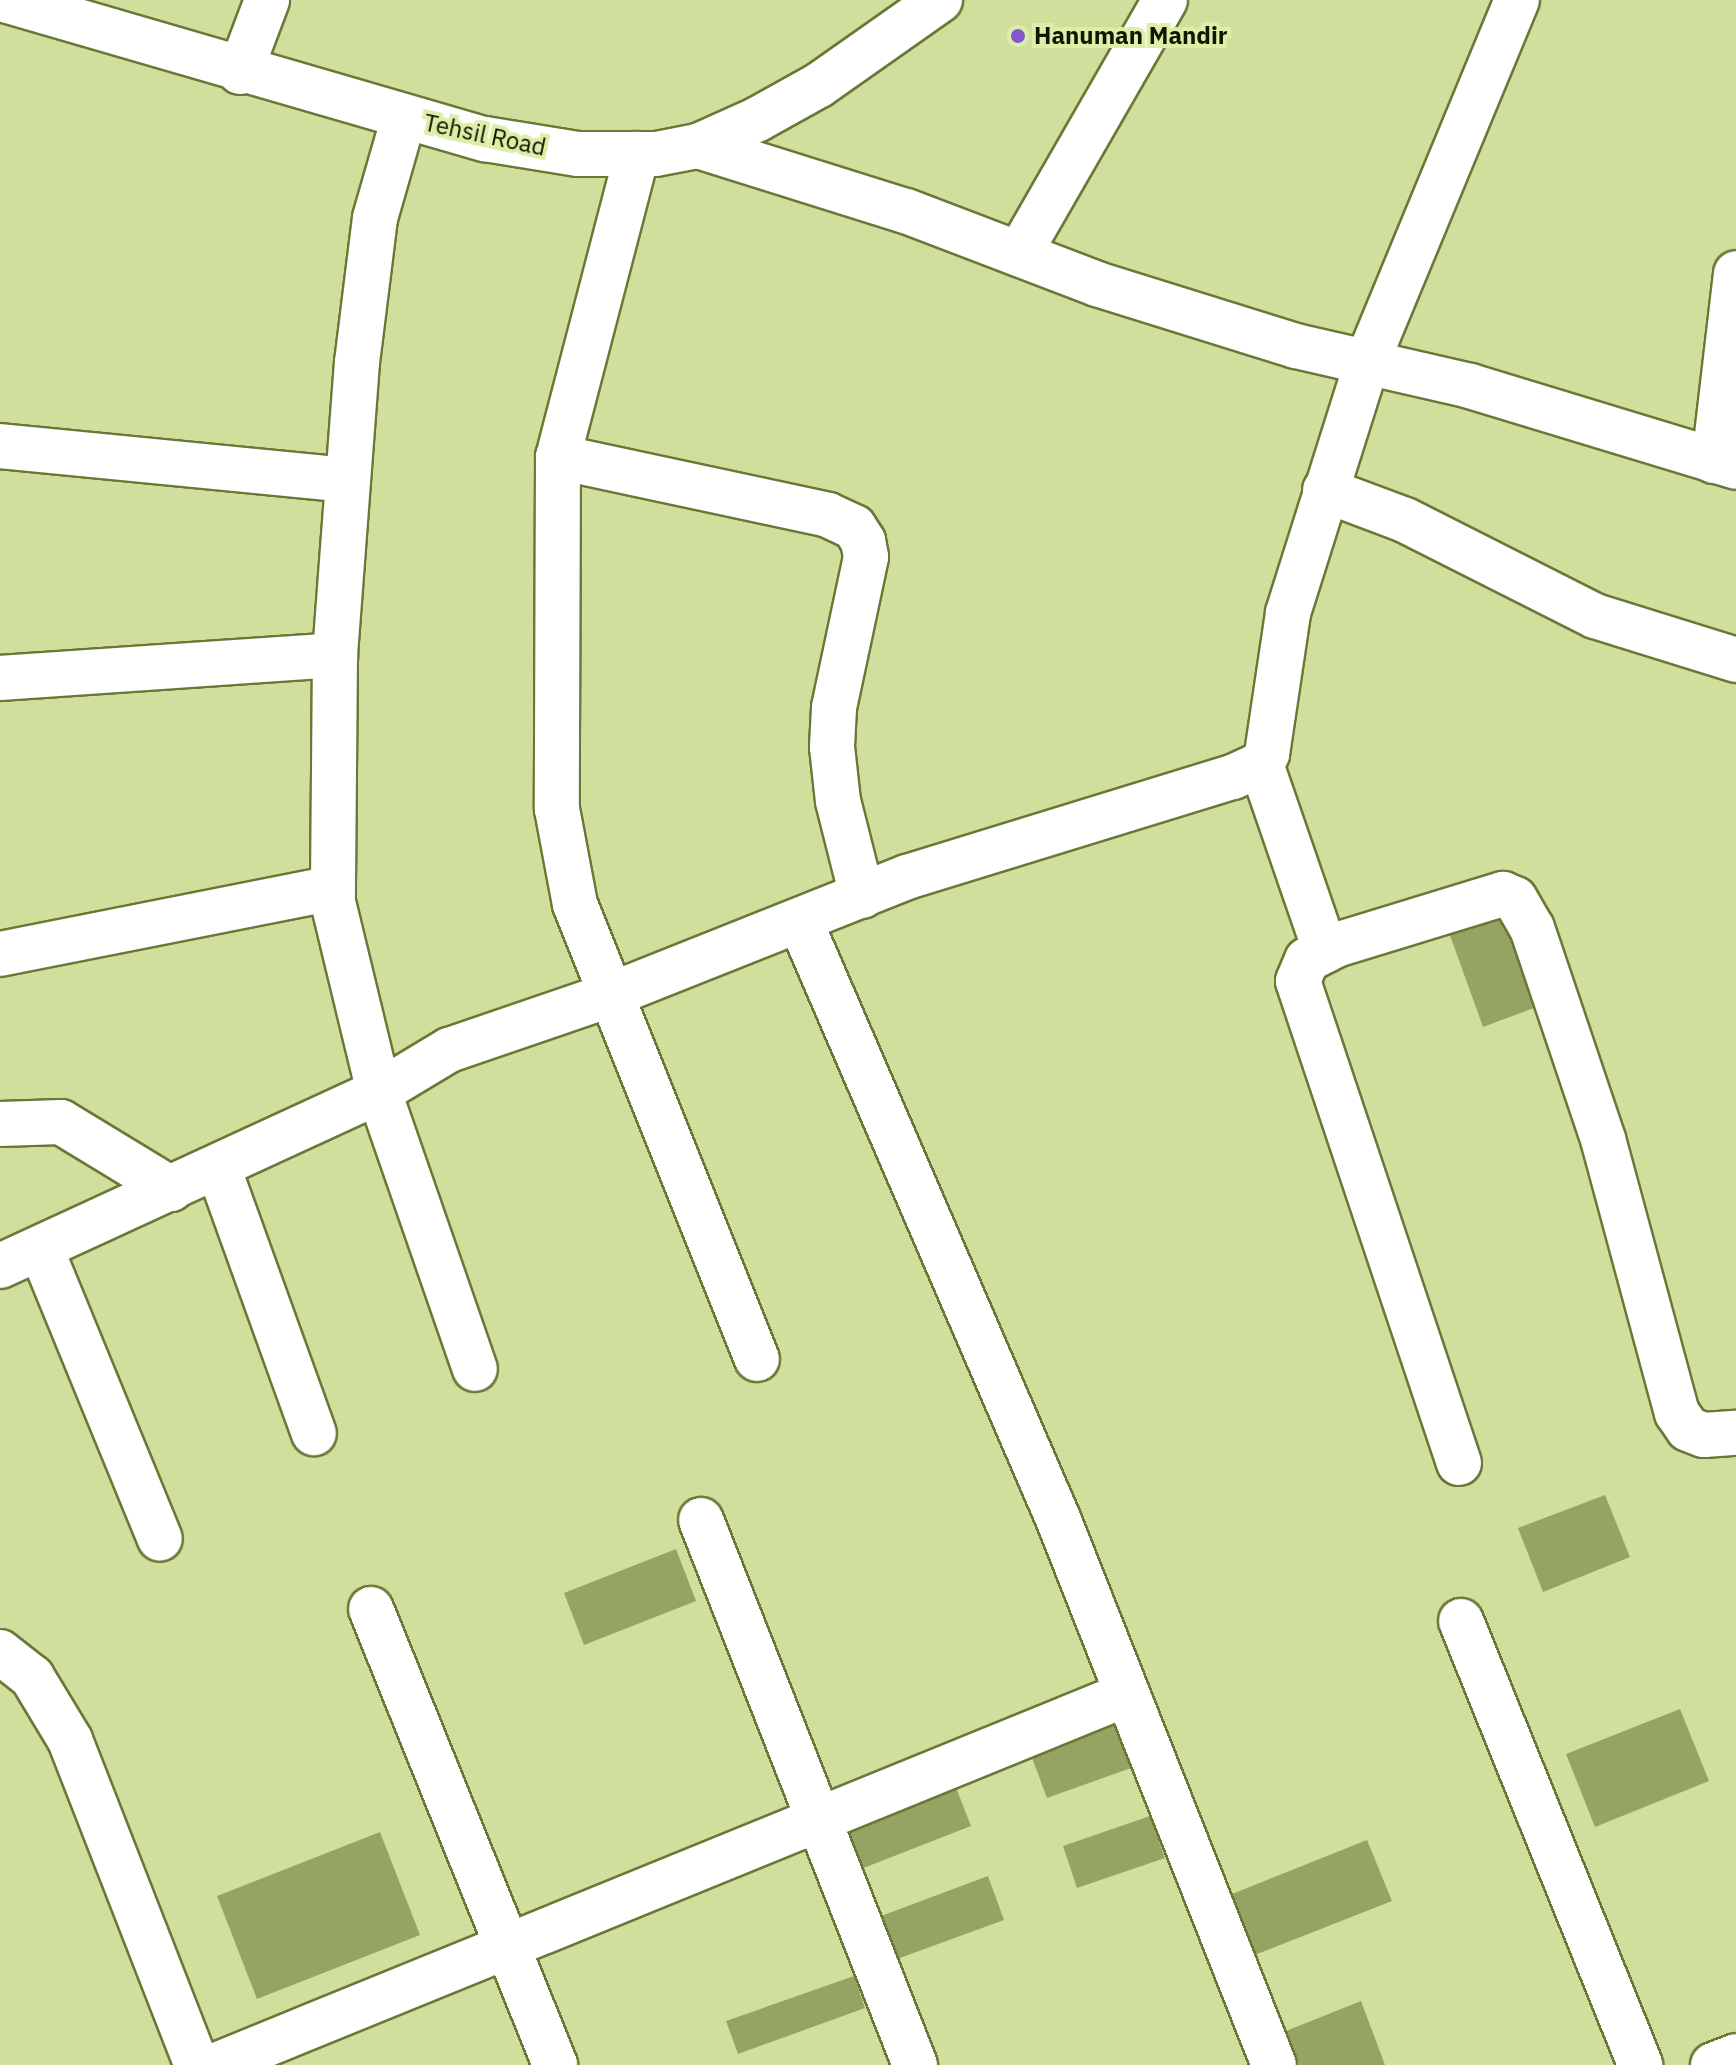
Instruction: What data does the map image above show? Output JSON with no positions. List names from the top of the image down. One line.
{"streets":{"street":["Tehsil Road"]},"places":["Hanuman Mandir"]}
